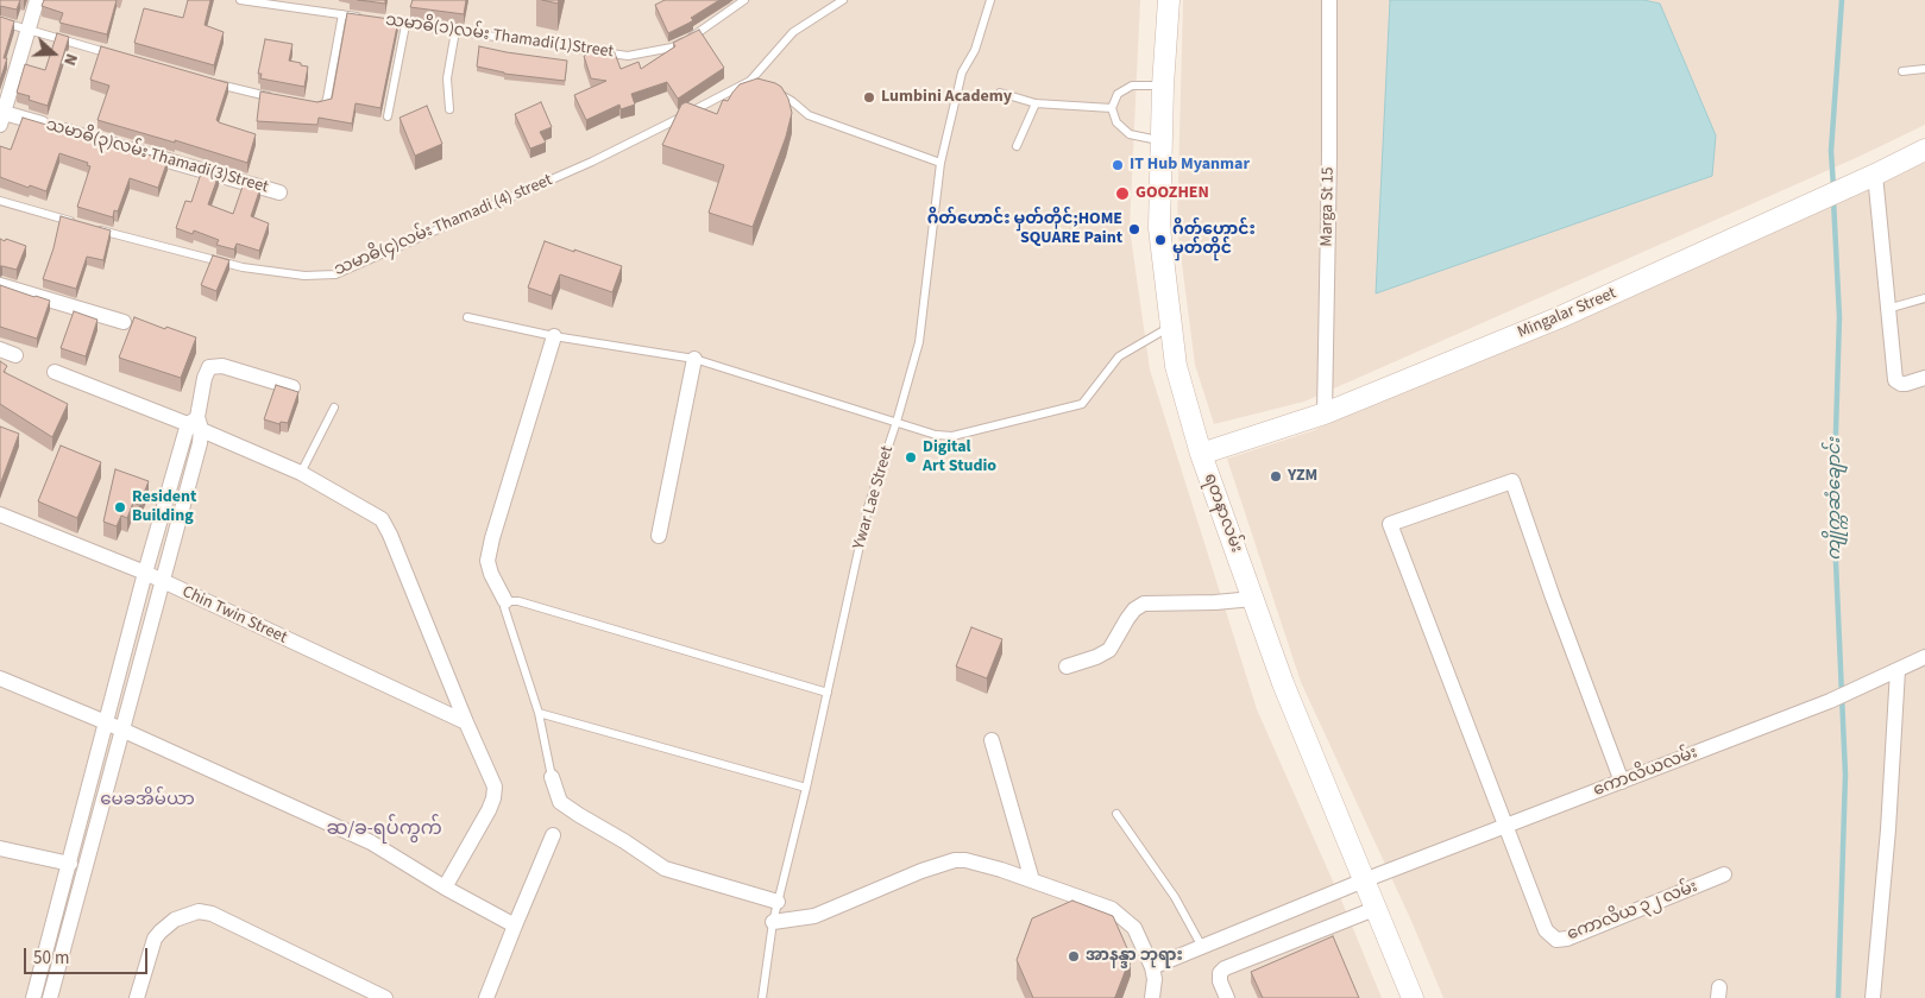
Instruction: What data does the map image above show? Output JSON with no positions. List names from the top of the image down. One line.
{"streets":{"main road":["Mingalar Street","ရတနာလမ်း"],"street":["သမာဓိ(၃)လမ်း Thamadi(3)Street","Marga St 15","Chin Twin Street","ကောလိယလမ်း","ကောလိယ ၃၂ လမ်း"],"lane":["သမာဓိ(၁)လမ်း Thamadi(1)Street","သမာဓိ(၄)လမ်း Thamadi (4) street","Ywar Lae Street"]},"crossings":[["Marga St 15","Mingalar Street"],["Mingalar Street","ရတနာလမ်း"],["ရတနာလမ်း","ကောလိယလမ်း"],["ကောလိယလမ်း","ကောလိယ ၃၂ လမ်း"]],"districts":["မေခအိမ်ယာ","ဆ/ခ-ရပ်ကွက်"],"water":["ကျိုက္ကဆံချောင်း"],"places":["Lumbini Academy","IT Hub Myanmar","GOOZHEN","ဂိတ်ဟောင်း မှတ်တိုင်;HOME SQUARE Paint","ဂိတ်ဟောင်း မှတ်တိုင်","Digital Art Studio","YZM","Resident Building","အာနန္ဒာ ဘုရား"],"scale_bar":"50 m","north":"right"}
